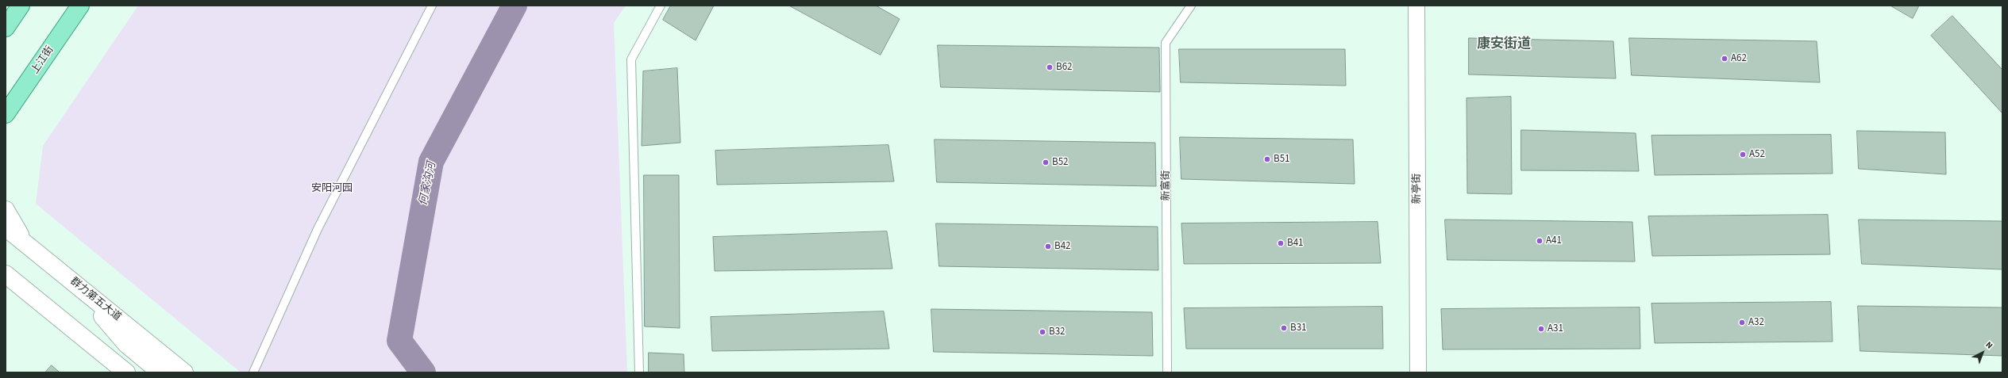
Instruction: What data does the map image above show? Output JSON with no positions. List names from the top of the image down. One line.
{"streets":{"main road":["上江街","群力第五大道"],"street":["新亭街"],"lane":["新富街"]},"districts":["康安街道"],"water":["何家沟河"],"parks":["安阳河园"],"places":["A62","B62","A52","B51","B52","A41","B41","B42","A32","B31","A31","B32"],"north":"top right"}
